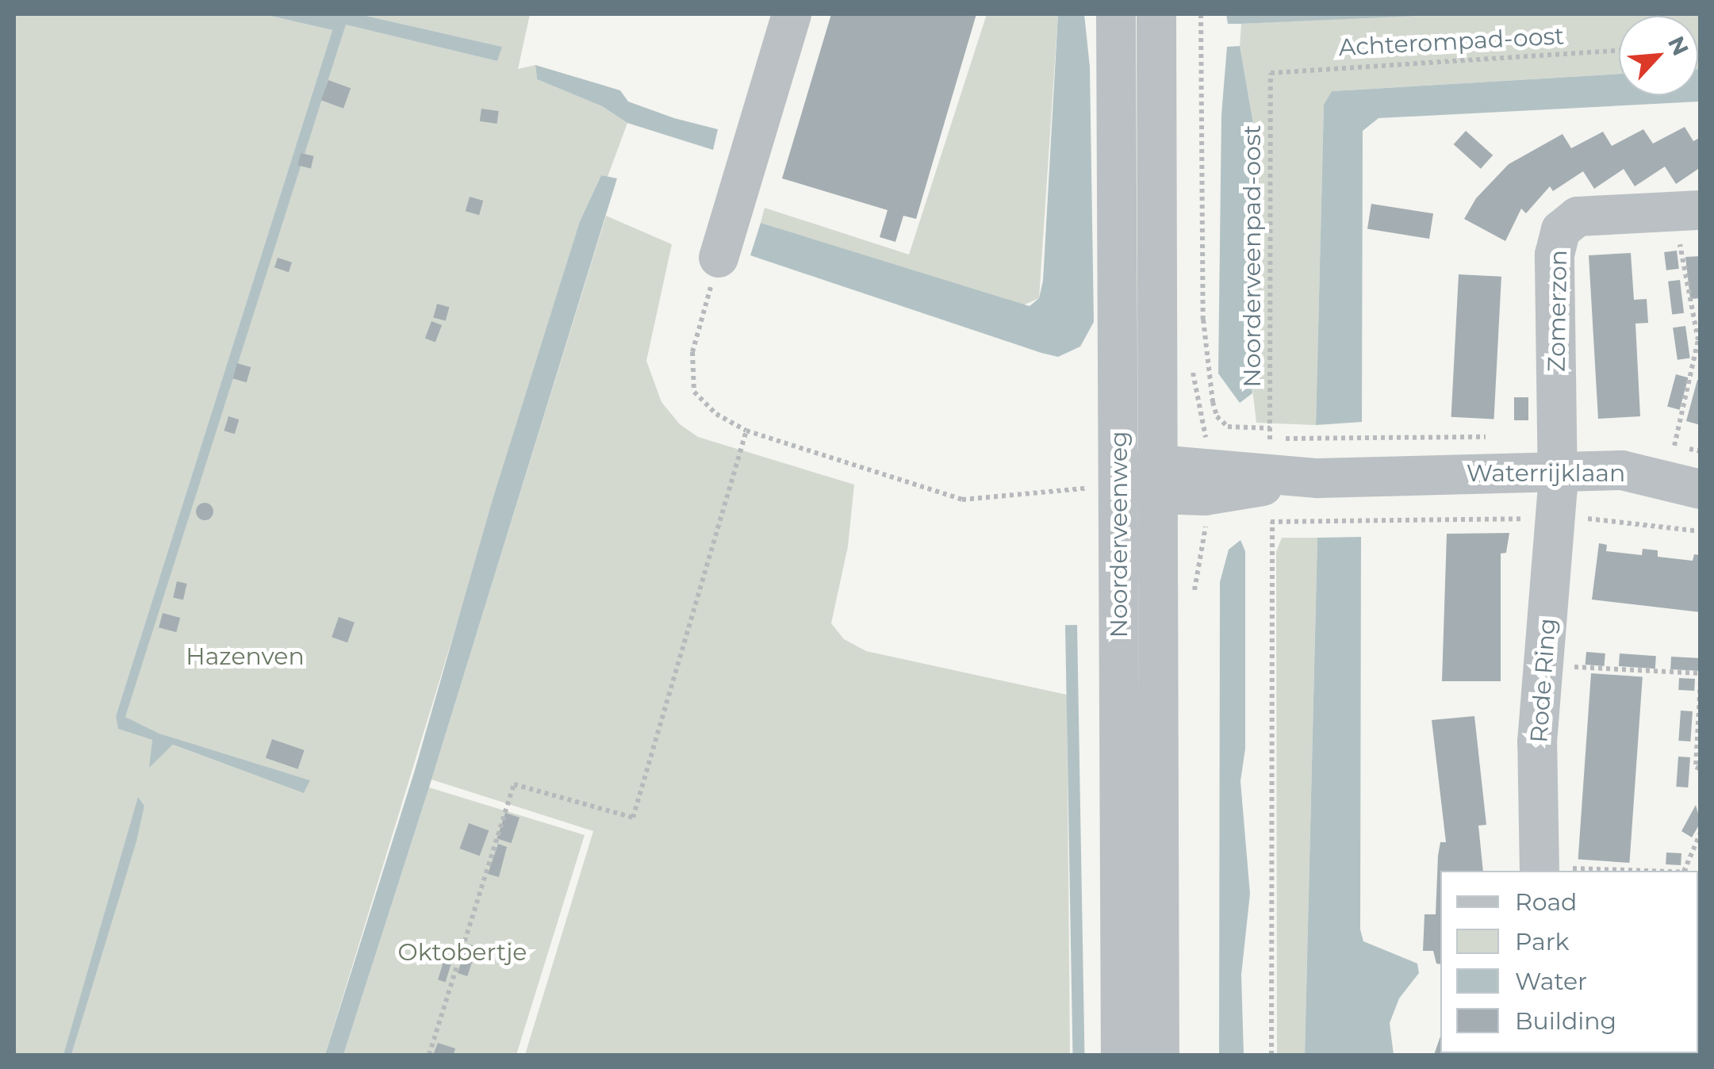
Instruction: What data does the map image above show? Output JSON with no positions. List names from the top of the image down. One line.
{"streets":{"street":["Zomerzon","Waterrijklaan","Noorderveenweg","Rode Ring"],"path":["Achterompad-oost","Noorderveenpad-oost"]},"crossings":[["Achterompad-oost","Noorderveenpad-oost"],["Zomerzon","Waterrijklaan"],["Zomerzon","Rode Ring"],["Waterrijklaan","Noorderveenweg"],["Waterrijklaan","Rode Ring"]],"parks":["Hazenven","Oktobertje"],"legend":["Road","Park","Water","Building"],"north":"top right"}
